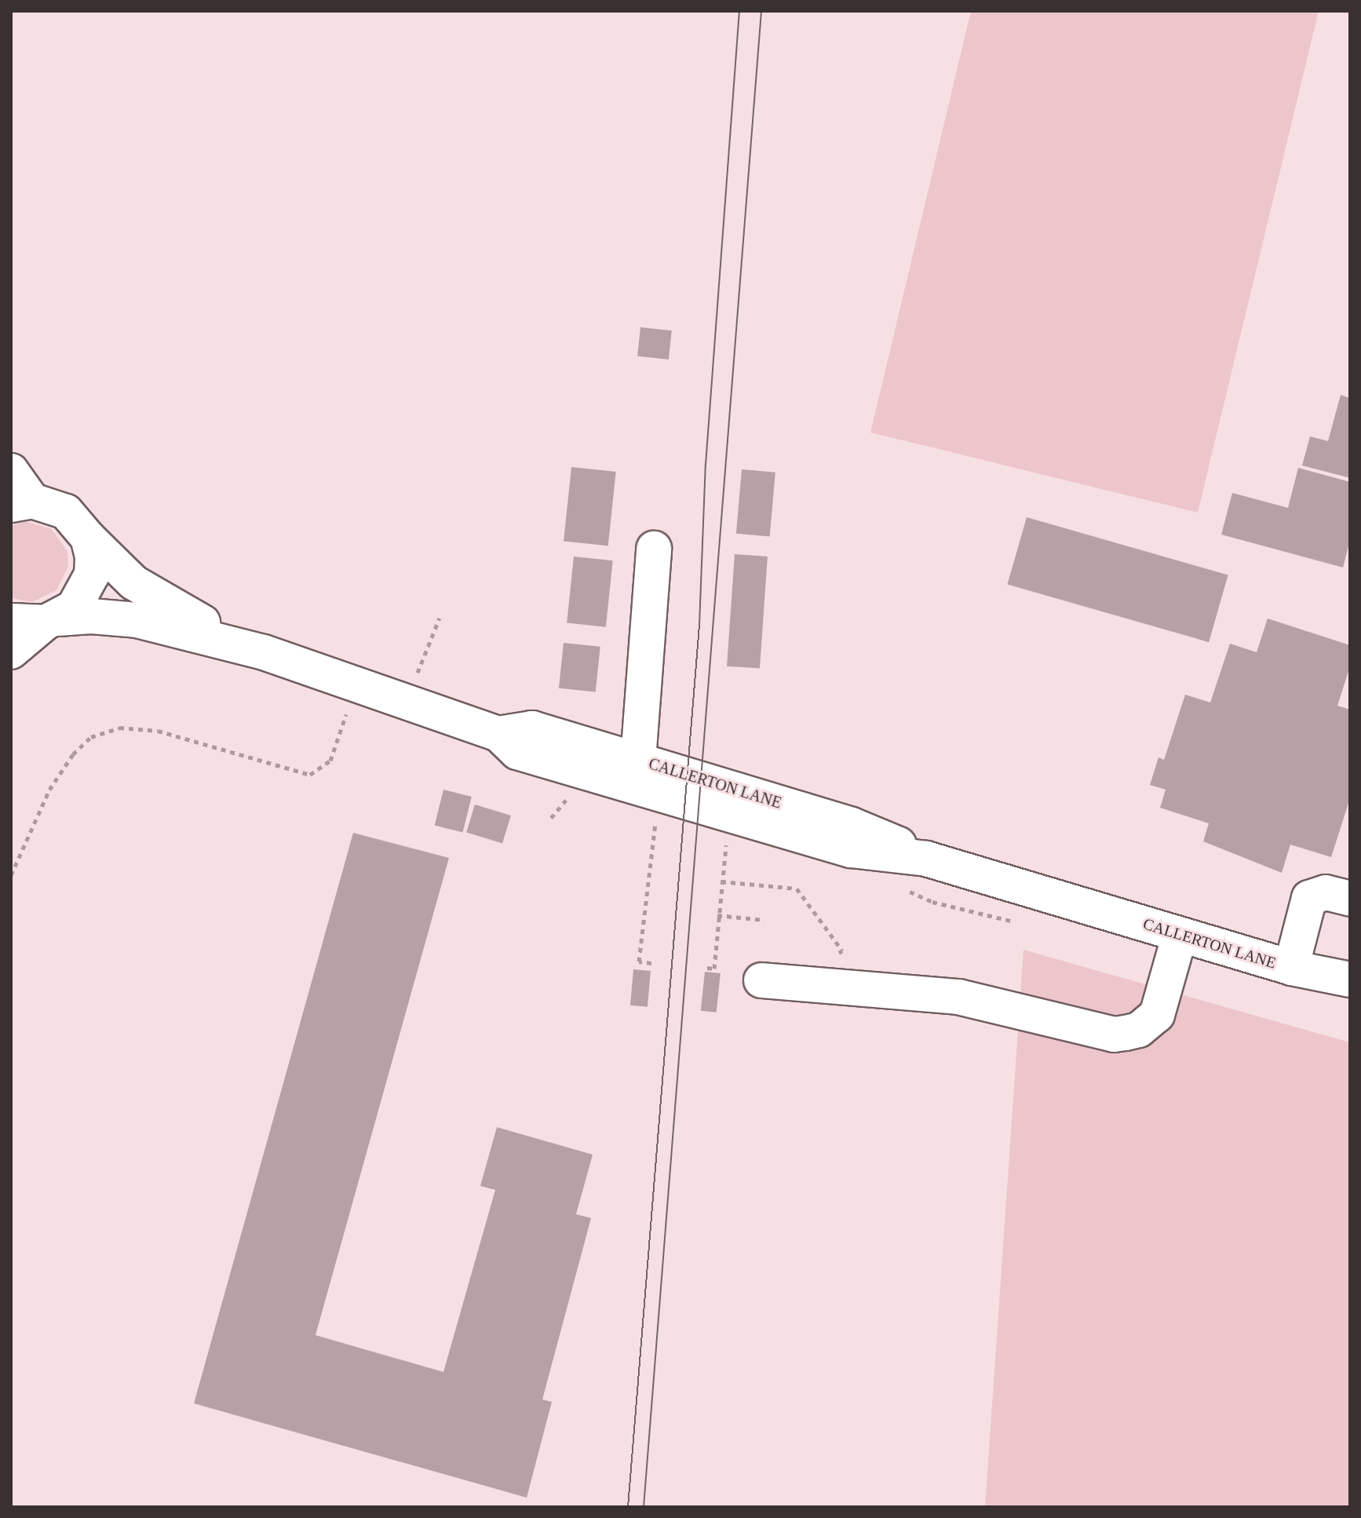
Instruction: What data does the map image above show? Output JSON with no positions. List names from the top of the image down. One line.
{"streets":{"main road":["CALLERTON LANE"]}}
